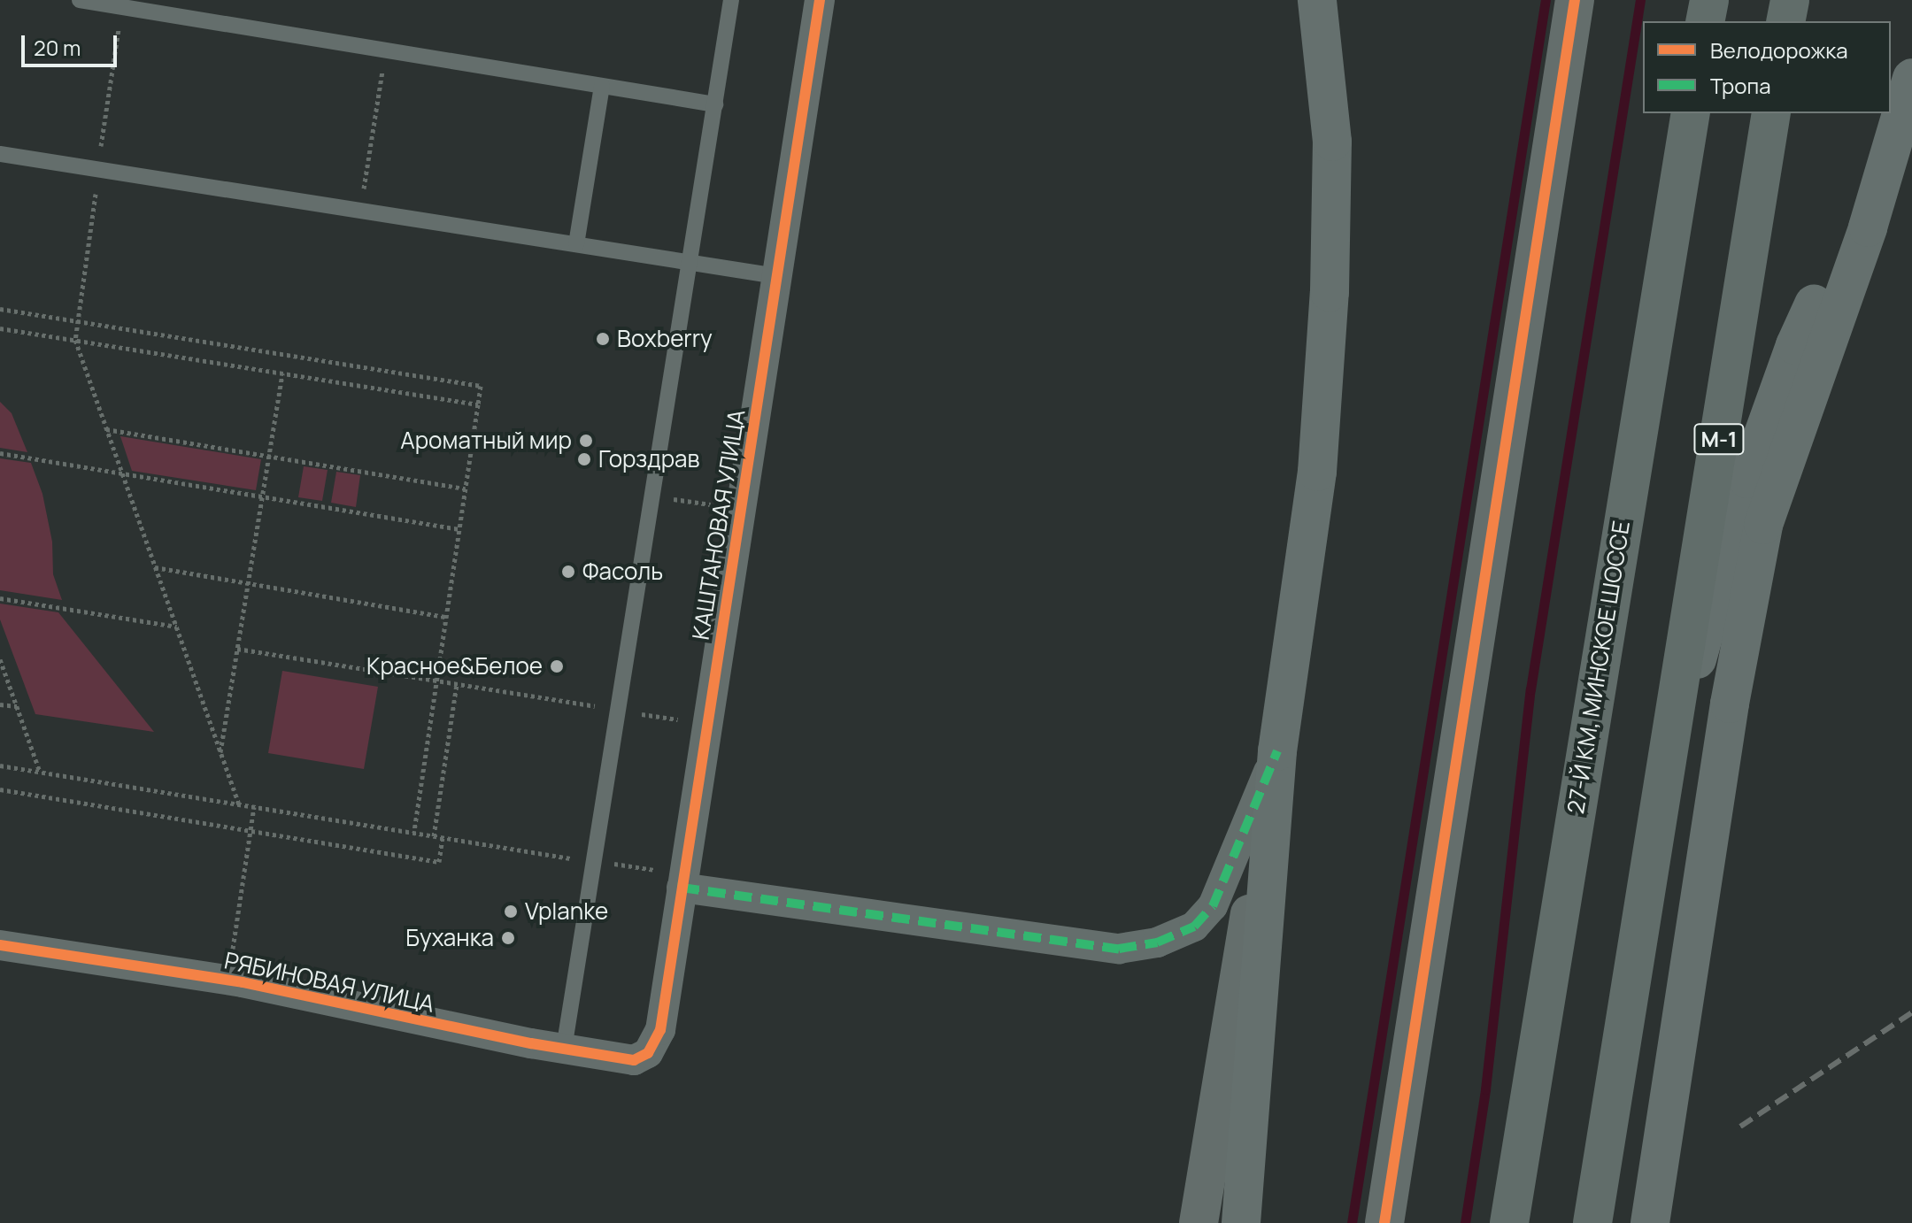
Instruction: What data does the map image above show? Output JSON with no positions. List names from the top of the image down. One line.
{"streets":{"highway":["М-1","27-Й КМ, МИНСКОЕ ШОССЕ"],"street":["КАШТАНОВАЯ УЛИЦА","РЯБИНОВАЯ УЛИЦА"]},"crossings":[["КАШТАНОВАЯ УЛИЦА","РЯБИНОВАЯ УЛИЦА"]],"places":["Boxberry","Ароматный мир","Горздрав","Фасоль","Красное&Белое","Vplanke","Буханка"],"legend":["Велодорожка","Тропа"],"scale_bar":"20 m"}
